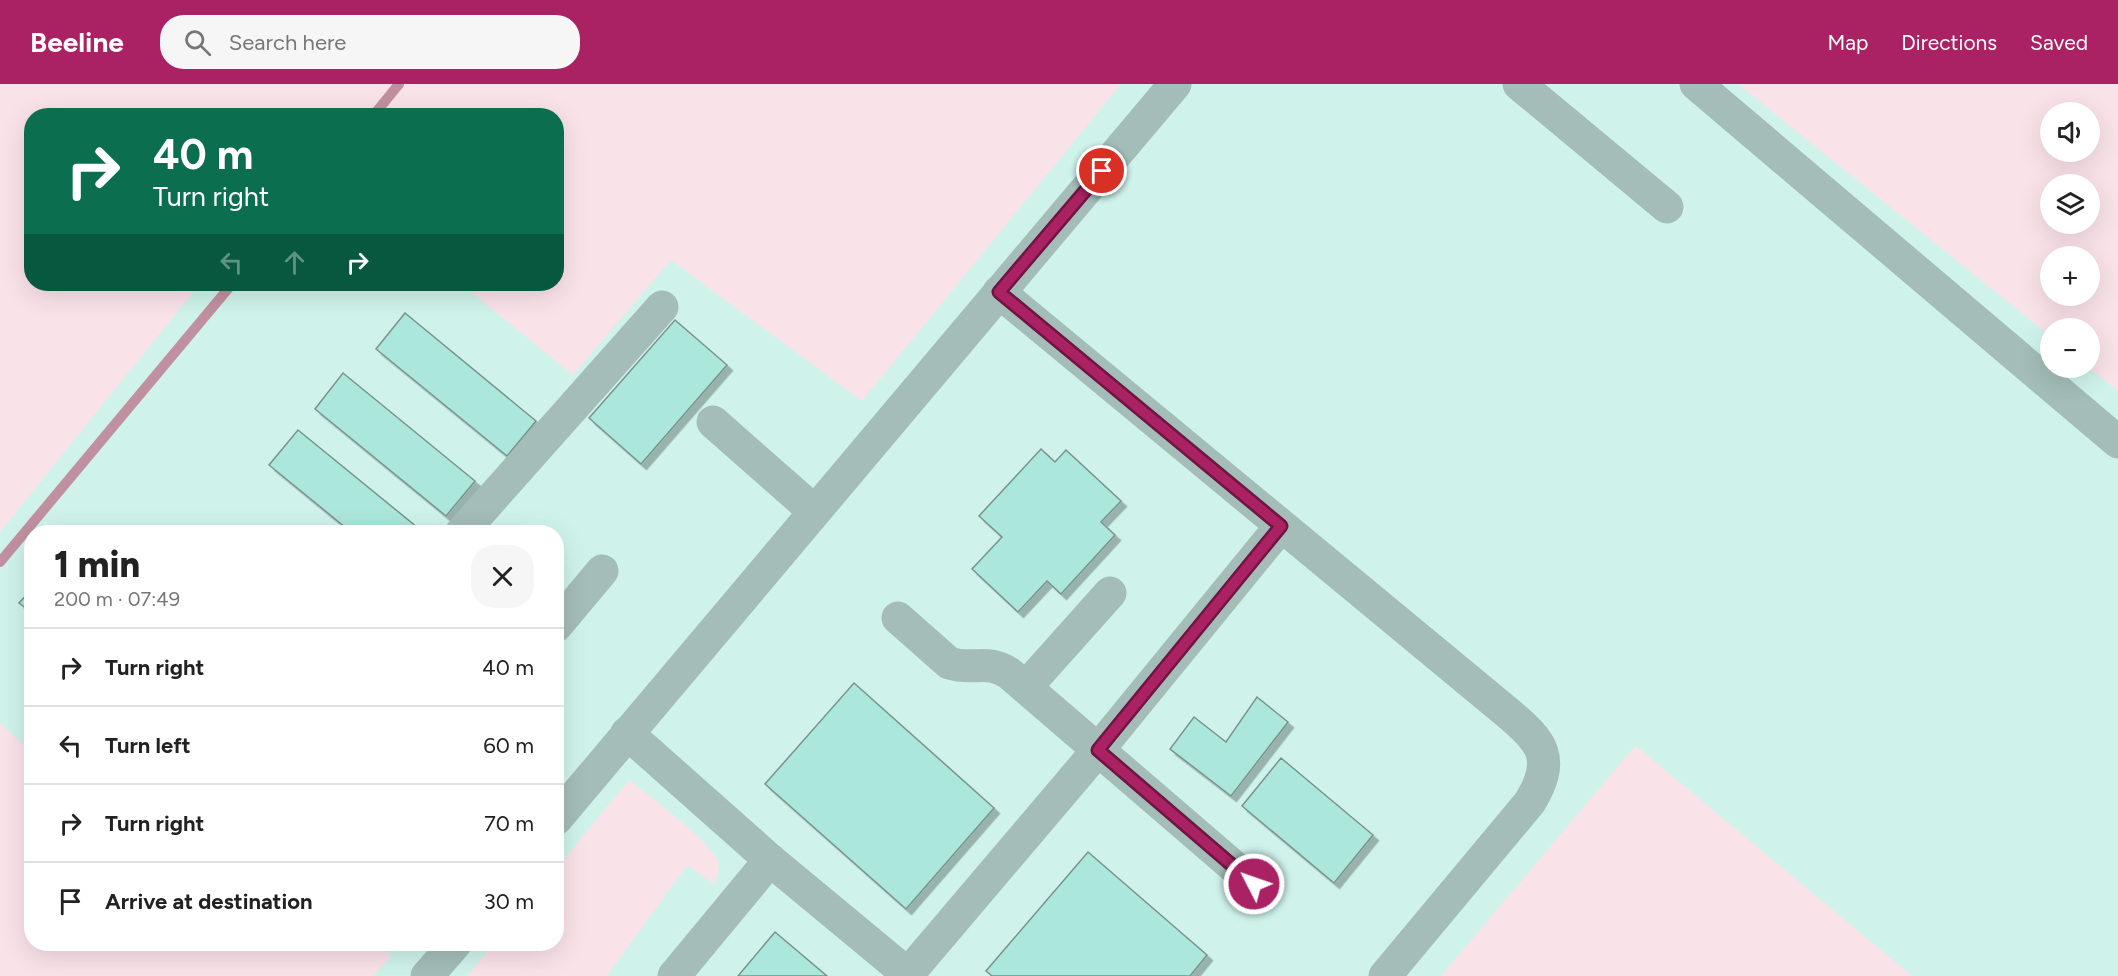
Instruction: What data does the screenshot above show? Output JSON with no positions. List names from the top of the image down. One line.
{"page":{"header":"Beeline","search":"Search here","nav":["Map","Directions","Saved"],"map_buttons":["+","−"],"turn":["40 m","Turn right"],"heading":["1 min","200 m · 07:49"],"list":[{"name":"Turn right","value":"40 m"},{"name":"Turn left","value":"60 m"},{"name":"Turn right","value":"70 m"},{"name":"Arrive at destination","value":"30 m"}]}}
